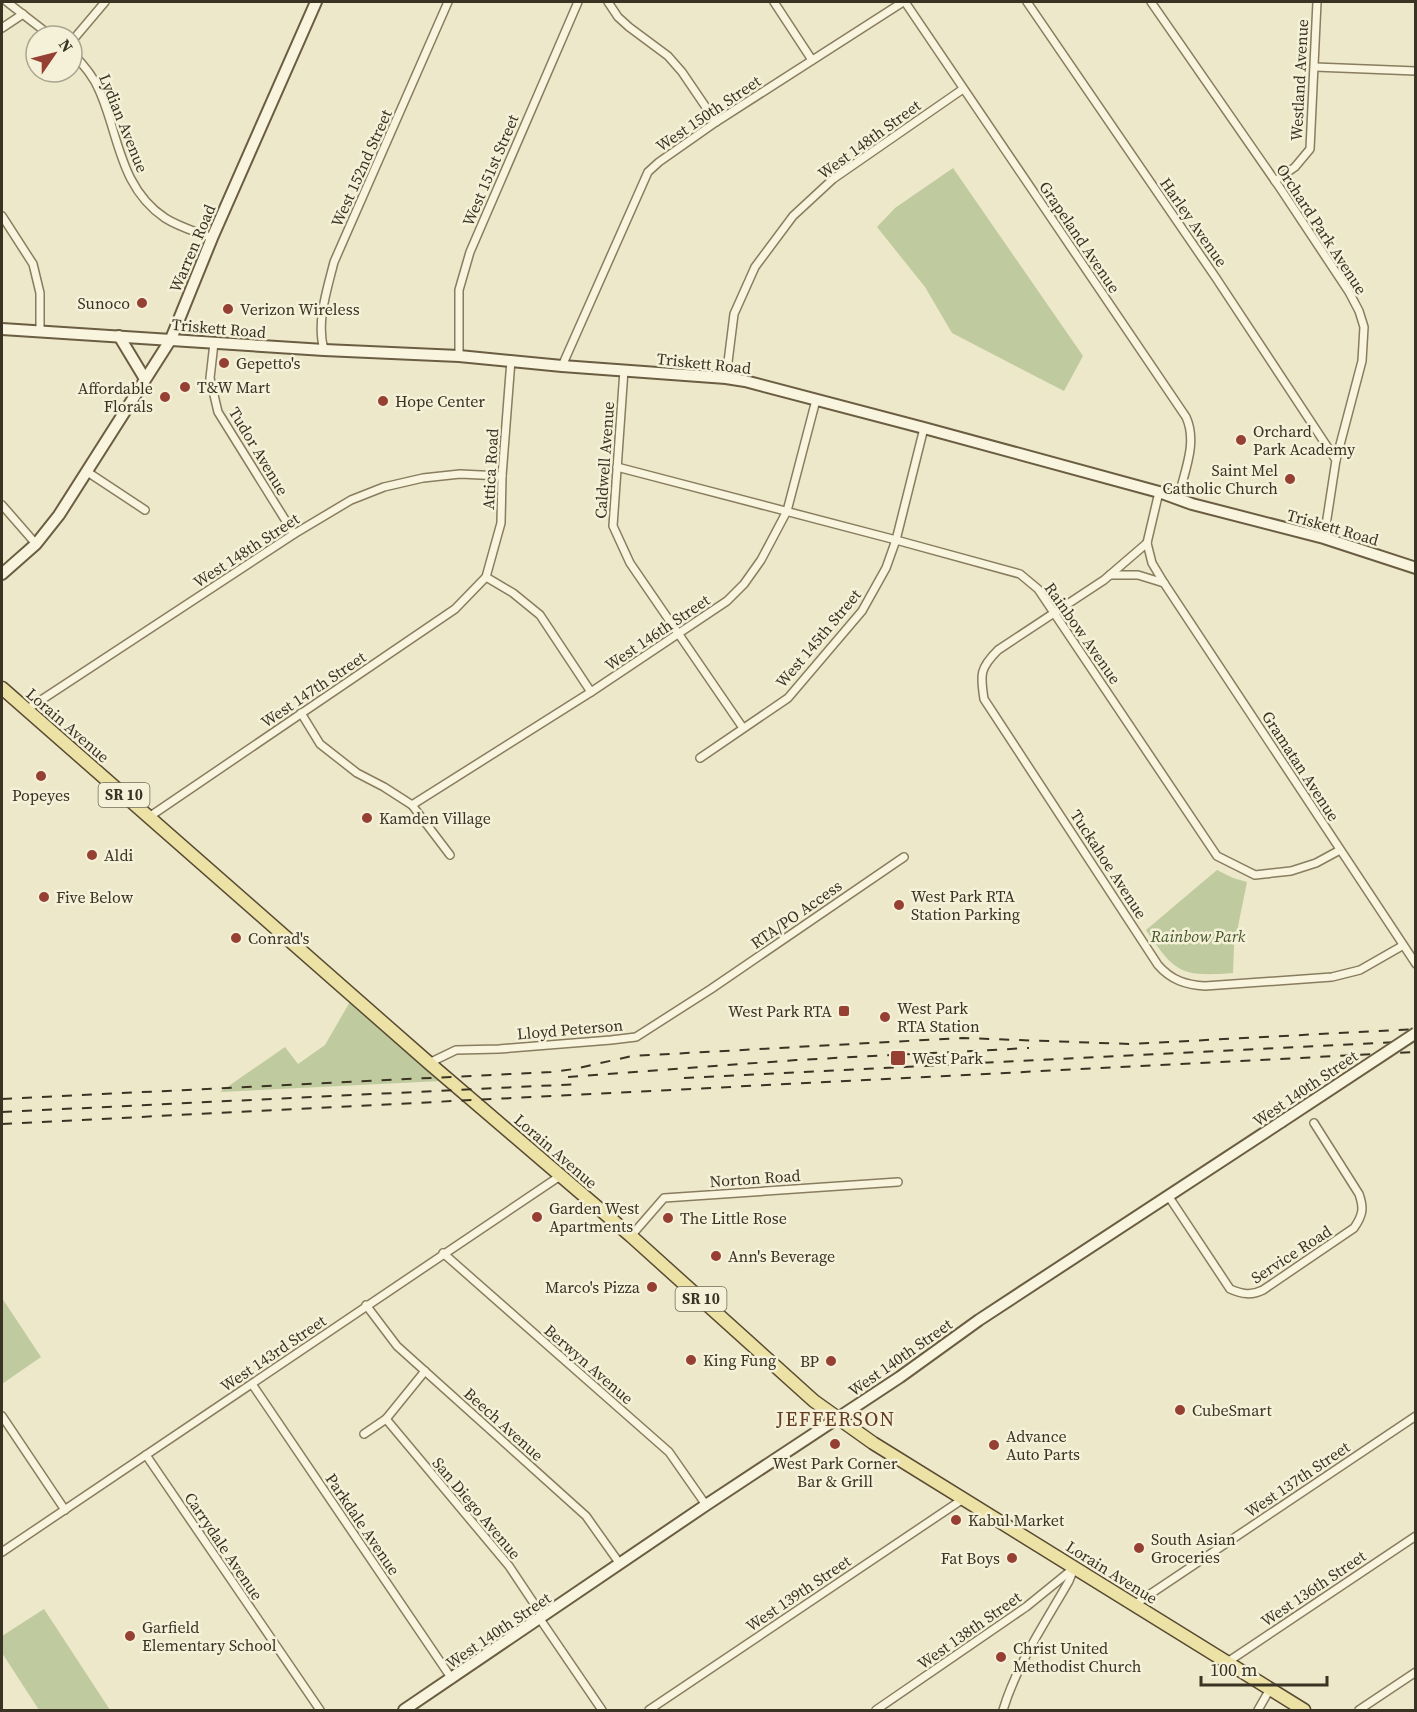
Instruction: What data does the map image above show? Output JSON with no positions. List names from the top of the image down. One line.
{"streets":{"main road":["Warren Road","Triskett Road","Lorain Avenue","SR 10","West 140th Street"],"street":["Westland Avenue","West 150th Street","Lydian Avenue","West 148th Street","West 152nd Street","West 151st Street","Harley Avenue","Orchard Park Avenue","Grapeland Avenue","Tudor Avenue","Caldwell Avenue","Attica Road","West 146th Street","Rainbow Avenue","West 145th Street","West 147th Street","Gramatan Avenue","Tuckahoe Avenue","RTA/PO Access","Lloyd Peterson","Norton Road","Service Road","West 143rd Street","Berwyn Avenue","Beech Avenue","West 137th Street","San Diego Avenue","Parkdale Avenue","Carrydale Avenue","West 136th Street","West 139th Street","West 138th Street"]},"crossings":[["Westland Avenue","Orchard Park Avenue"],["West 150th Street","Grapeland Avenue"],["West 150th Street","Triskett Road"],["Lydian Avenue","Warren Road"],["West 148th Street","Grapeland Avenue"],["West 148th Street","Triskett Road"],["West 148th Street","Tudor Avenue"],["West 148th Street","Attica Road"],["West 148th Street","Lorain Avenue"],["West 152nd Street","Triskett Road"],["West 151st Street","Triskett Road"],["Harley Avenue","Orchard Park Avenue"],["Orchard Park Avenue","Triskett Road"],["Grapeland Avenue","Triskett Road"],["Warren Road","Triskett Road"],["Triskett Road","Tudor Avenue"],["Triskett Road","Caldwell Avenue"],["Triskett Road","Attica Road"],["Triskett Road","West 146th Street"],["Triskett Road","West 145th Street"],["Caldwell Avenue","West 146th Street"],["Caldwell Avenue","Rainbow Avenue"],["Caldwell Avenue","West 145th Street"],["Attica Road","West 147th Street"],["West 146th Street","Rainbow Avenue"],["Rainbow Avenue","West 145th Street"],["Rainbow Avenue","Gramatan Avenue"],["Rainbow Avenue","Tuckahoe Avenue"],["West 147th Street","Lorain Avenue"],["Lorain Avenue","Lloyd Peterson"],["Lorain Avenue","West 140th Street"],["Lorain Avenue","Norton Road"],["Lorain Avenue","West 143rd Street"],["Lorain Avenue","West 137th Street"],["Lorain Avenue","West 136th Street"],["Lorain Avenue","West 139th Street"],["Lorain Avenue","West 138th Street"],["Gramatan Avenue","Tuckahoe Avenue"],["RTA/PO Access","Lloyd Peterson"],["West 140th Street","Service Road"],["West 140th Street","Berwyn Avenue"],["West 140th Street","Beech Avenue"],["West 140th Street","San Diego Avenue"],["West 140th Street","Parkdale Avenue"],["West 143rd Street","Berwyn Avenue"],["West 143rd Street","Beech Avenue"],["West 143rd Street","Parkdale Avenue"],["West 143rd Street","Carrydale Avenue"]],"districts":["JEFFERSON"],"parks":["Rainbow Park"],"places":{"other":["Sunoco","Verizon Wireless","Gepetto's","T&W Mart","Affordable Florals","Hope Center","Orchard Park Academy","Saint Mel Catholic Church","Popeyes","Kamden Village","Aldi","Five Below","West Park RTA Station Parking","Conrad's","West Park RTA Station","Garden West Apartments","The Little Rose","Ann's Beverage","Marco's Pizza","King Fung","BP","CubeSmart","West Park Corner Bar & Grill","Advance Auto Parts","Kabul Market","South Asian Groceries","Fat Boys","Garfield Elementary School","Christ United Methodist Church"],"transit":["West Park RTA","West Park"]},"scale_bar":"100 m","north":"top right"}
